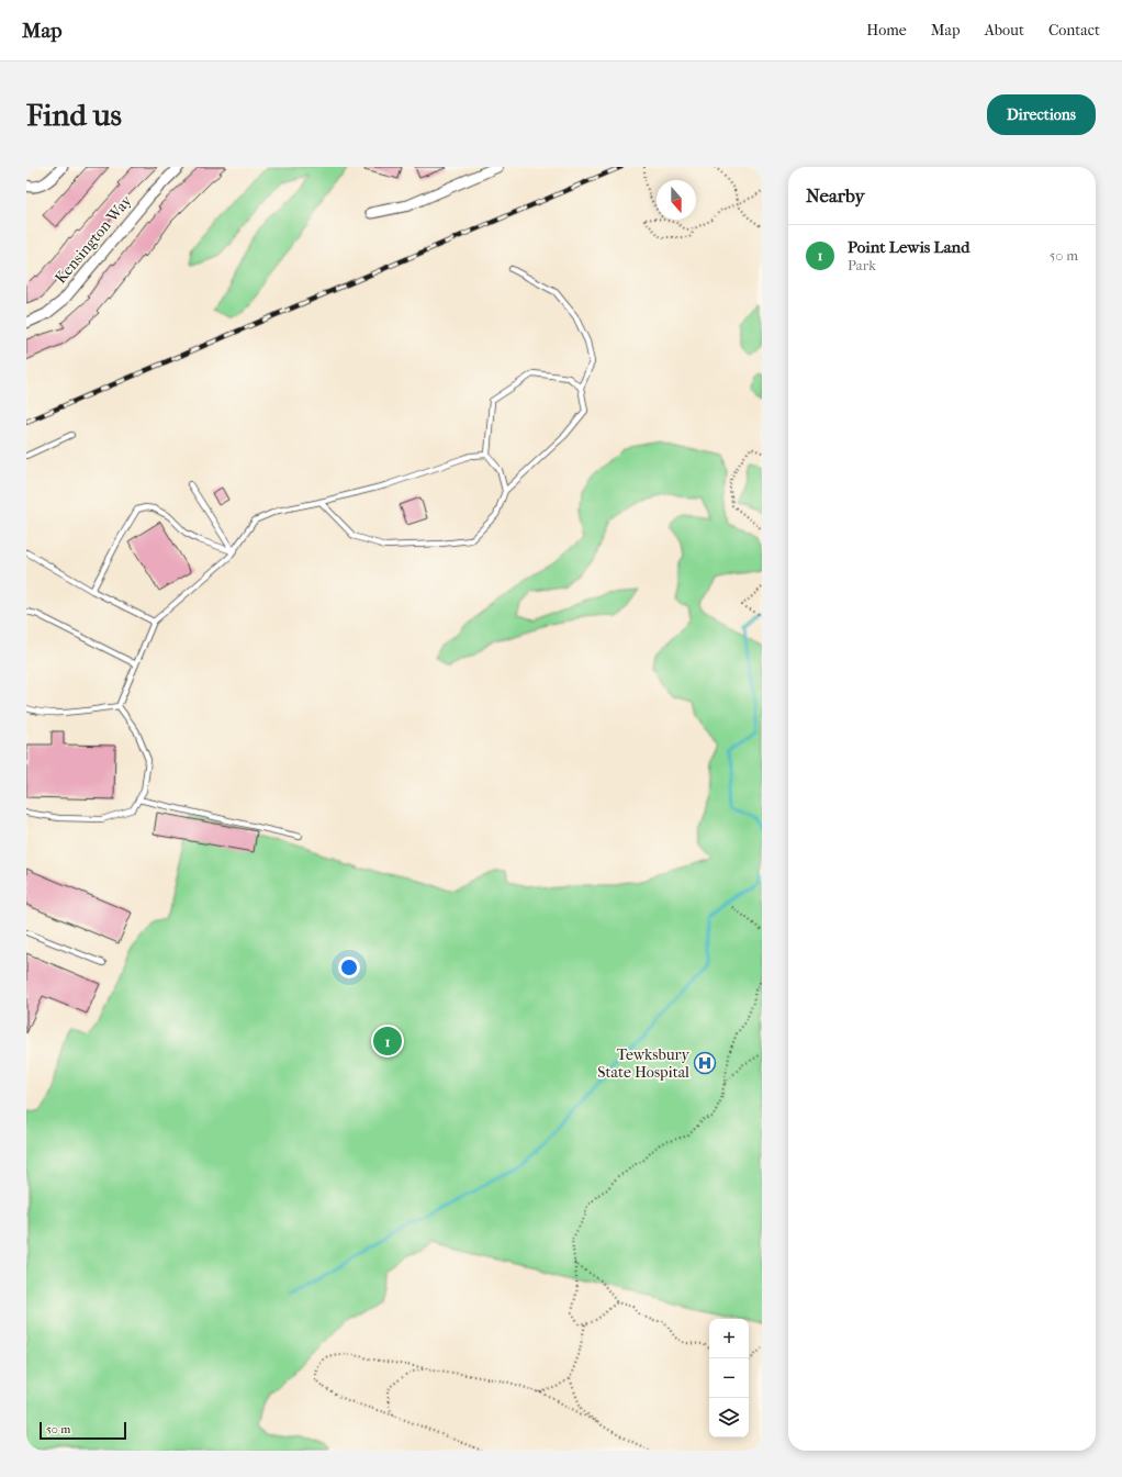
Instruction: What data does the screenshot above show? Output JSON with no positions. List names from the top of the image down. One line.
{"streets":{"street":["Kensington Way"]},"places":{"hospital":["Tewksbury State Hospital"]},"scale_bar":"50 m","north":"bottom","page":{"header":"Map","nav":["Home","Map","About","Contact"],"buttons":"Directions","title":"Find us","heading":"Nearby","list":[{"mark":"1","name":"Point Lewis Land","note":"Park","value":"50 m"}],"pins":"1","map_buttons":["+","−"],"scale":"50 m"}}
